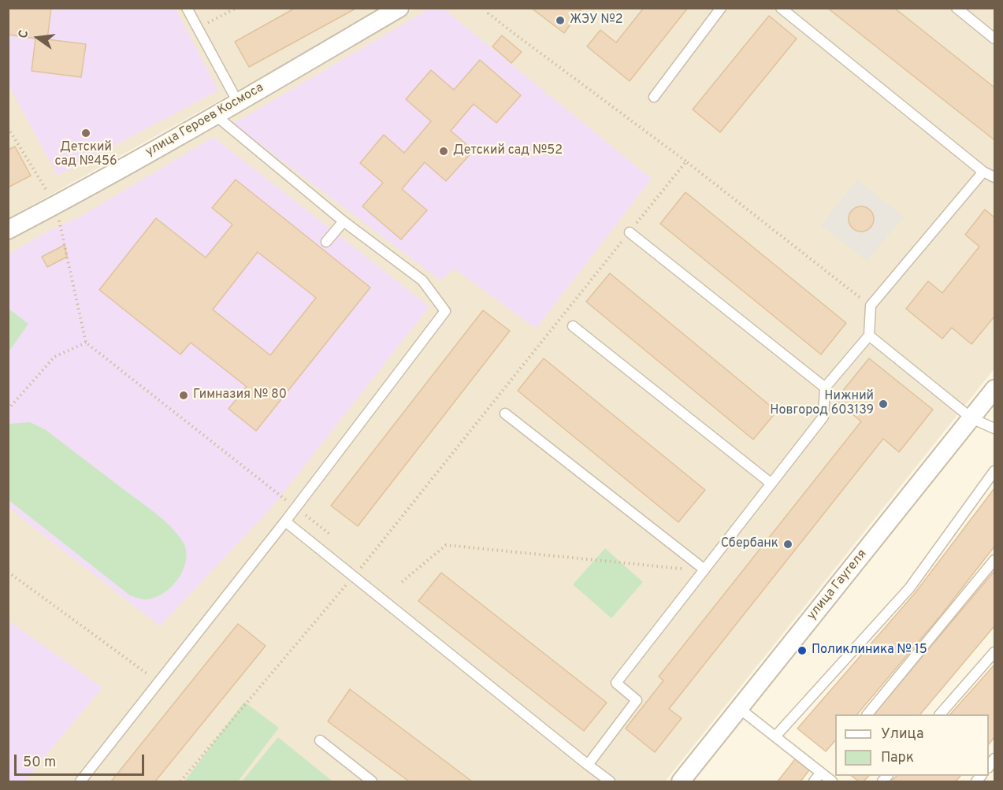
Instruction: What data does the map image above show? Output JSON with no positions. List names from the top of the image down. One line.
{"streets":{"street":["улица Героев Космоса","улица Гаугеля"]},"places":["ЖЭУ №2","Детский сад №456","Детский сад №52","Гимназия № 80","Нижний Новгород 603139","Сбербанк","Поликлиника № 15"],"legend":["Улица","Парк"],"scale_bar":"50 m","north":"left"}
